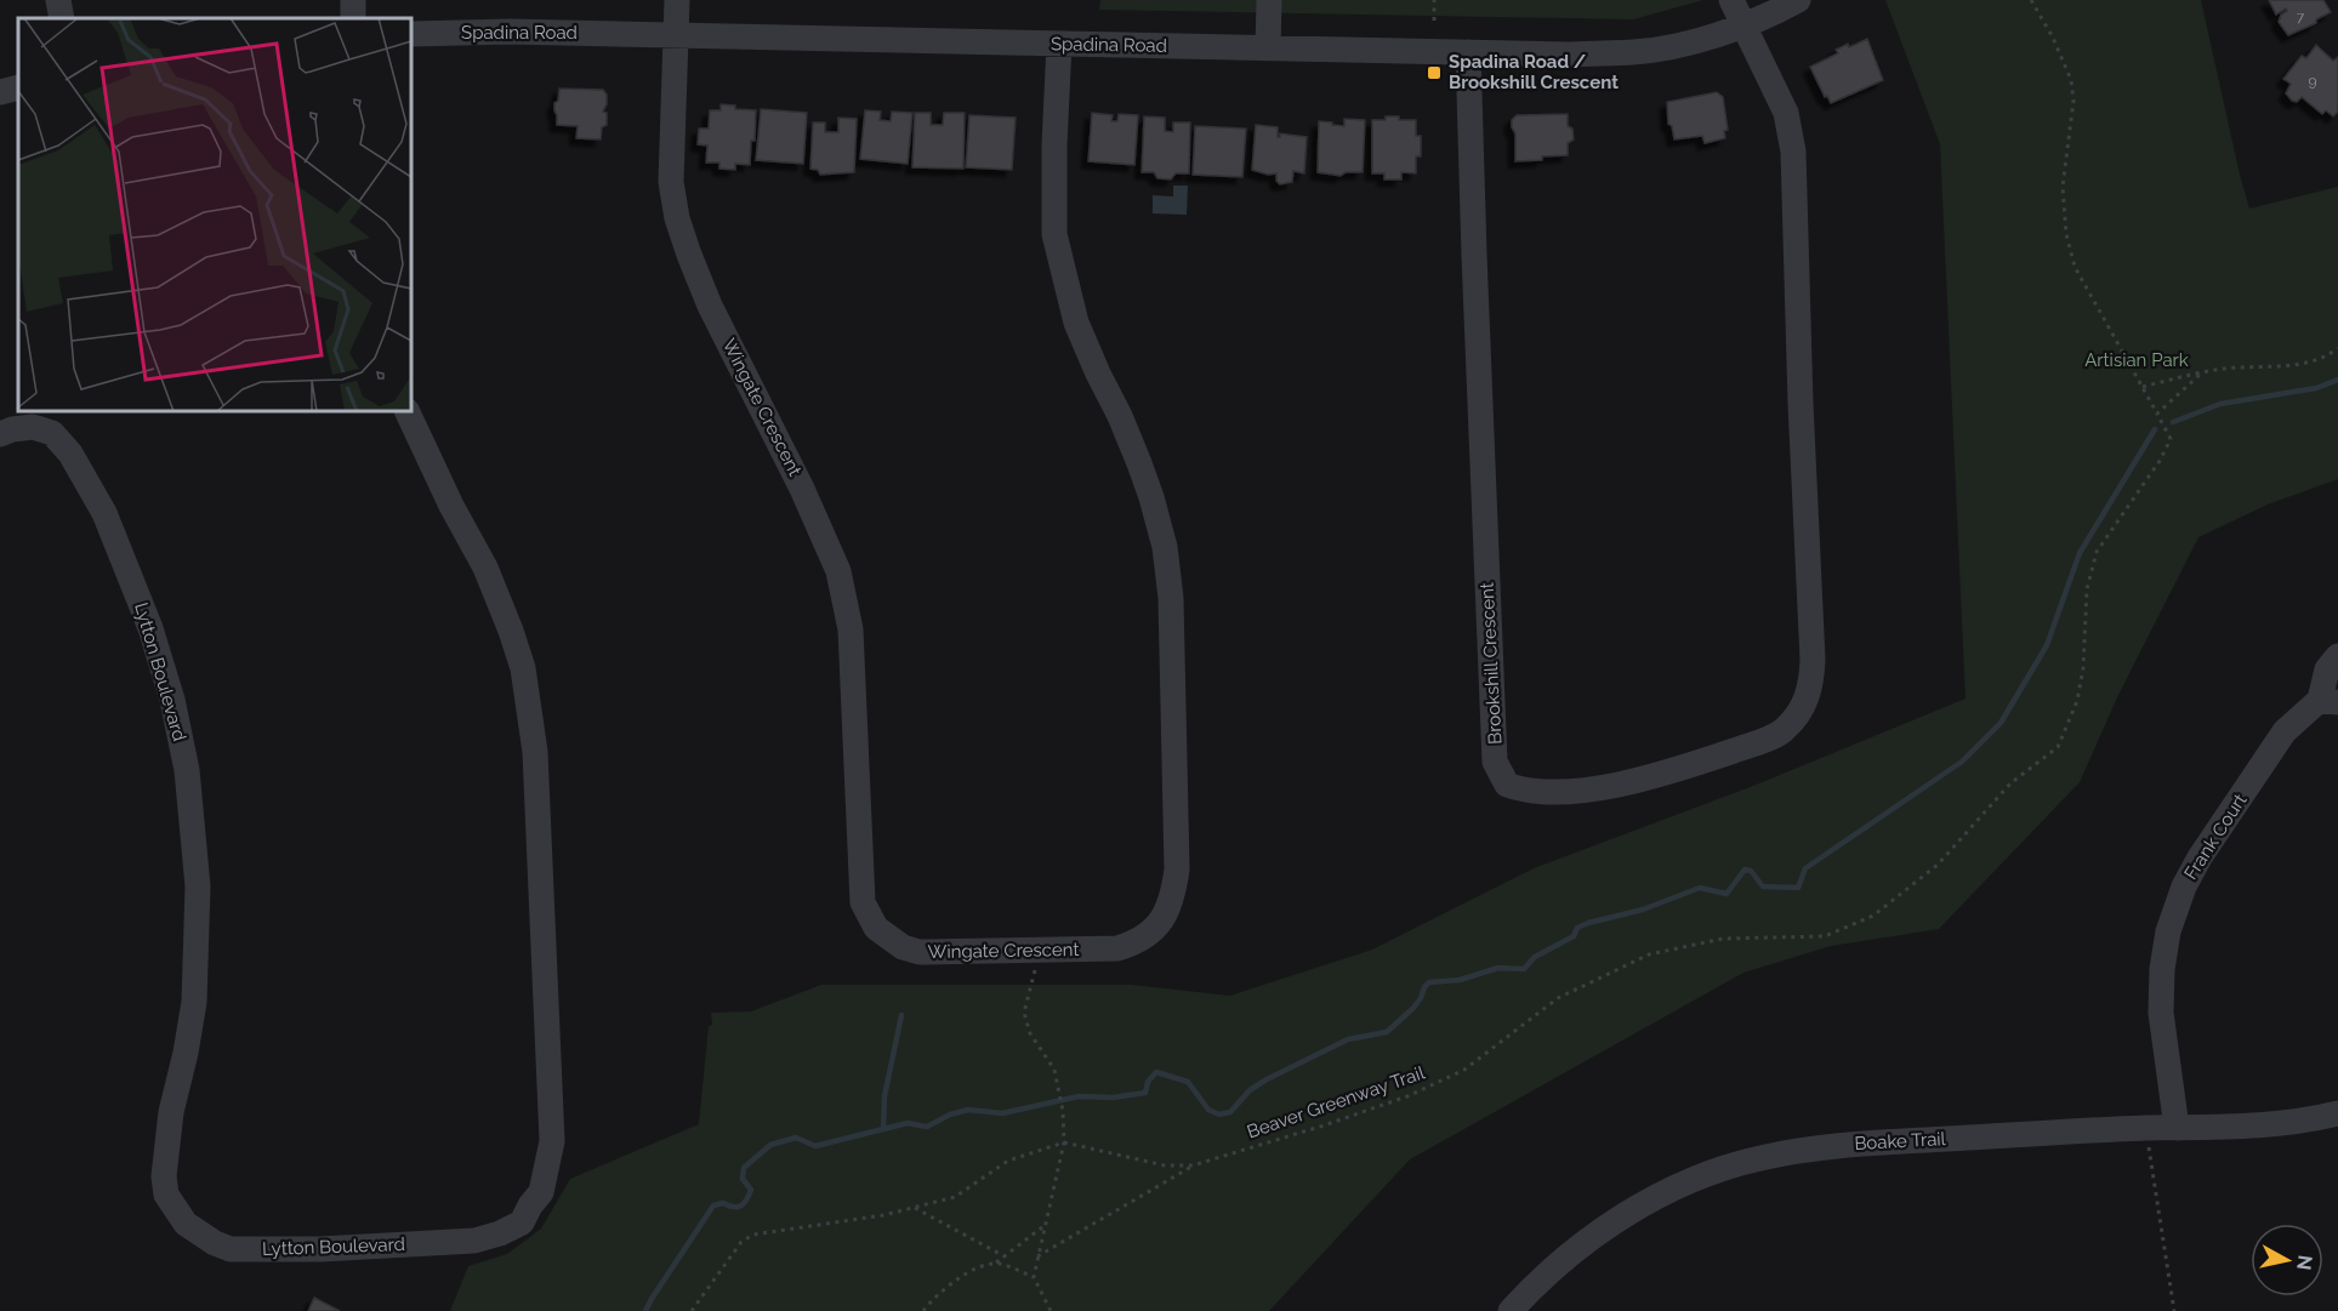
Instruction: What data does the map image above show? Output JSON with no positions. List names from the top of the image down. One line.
{"streets":{"street":["Spadina Road","Wingate Crescent","Brookshill Crescent","Lytton Boulevard","Frank Court","Boake Trail"],"path":["Beaver Greenway Trail"]},"crossings":[["Spadina Road","Wingate Crescent"],["Spadina Road","Brookshill Crescent"],["Frank Court","Boake Trail"]],"parks":["Artisian Park"],"places":{"transit":["Spadina Road / Brookshill Crescent"]},"house_numbers":["7","9"],"north":"right"}
